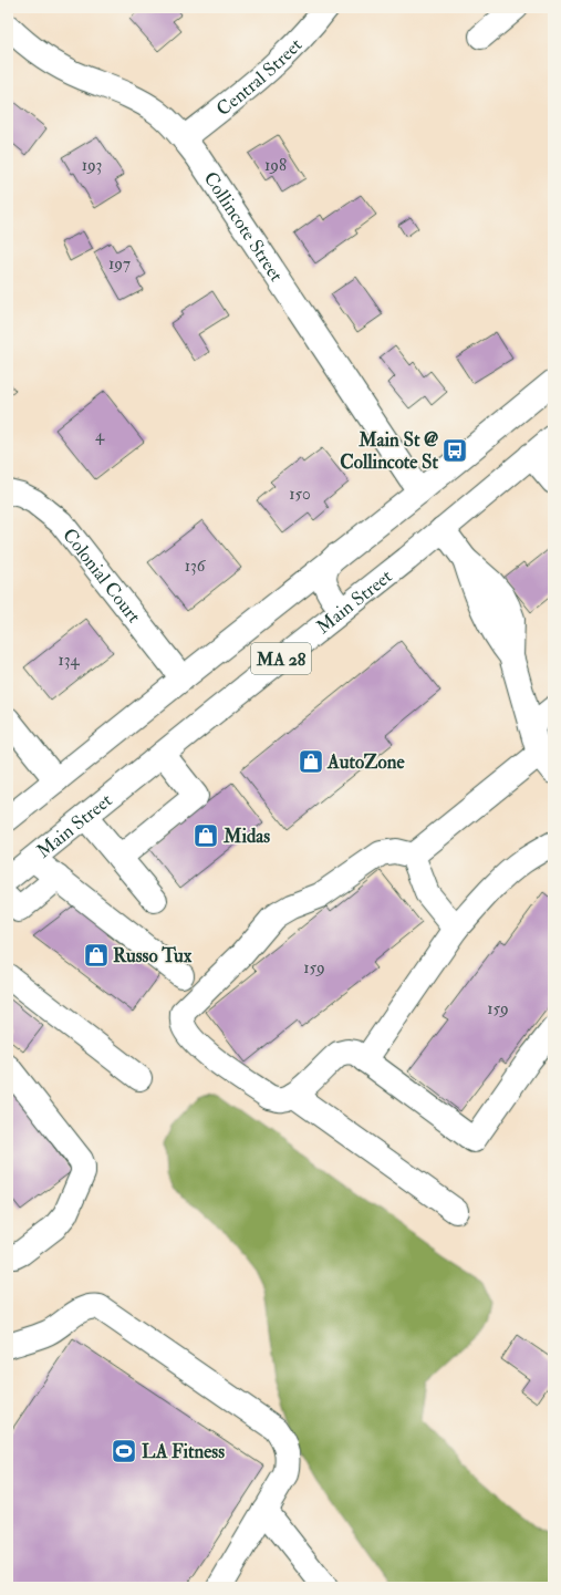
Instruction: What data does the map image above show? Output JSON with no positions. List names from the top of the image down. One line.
{"streets":{"main road":["Central Street","Collincote Street","Colonial Court","Main Street","MA 28"]},"crossings":[["Central Street","Collincote Street"],["Collincote Street","MA 28"],["Colonial Court","MA 28"]],"places":{"bus stop":["Main St @ Collincote St"],"shop":["AutoZone","Midas","Russo Tux"],"sports":["LA Fitness"]},"house_numbers":["193","198","197","4","150","136","134","159","159"]}
